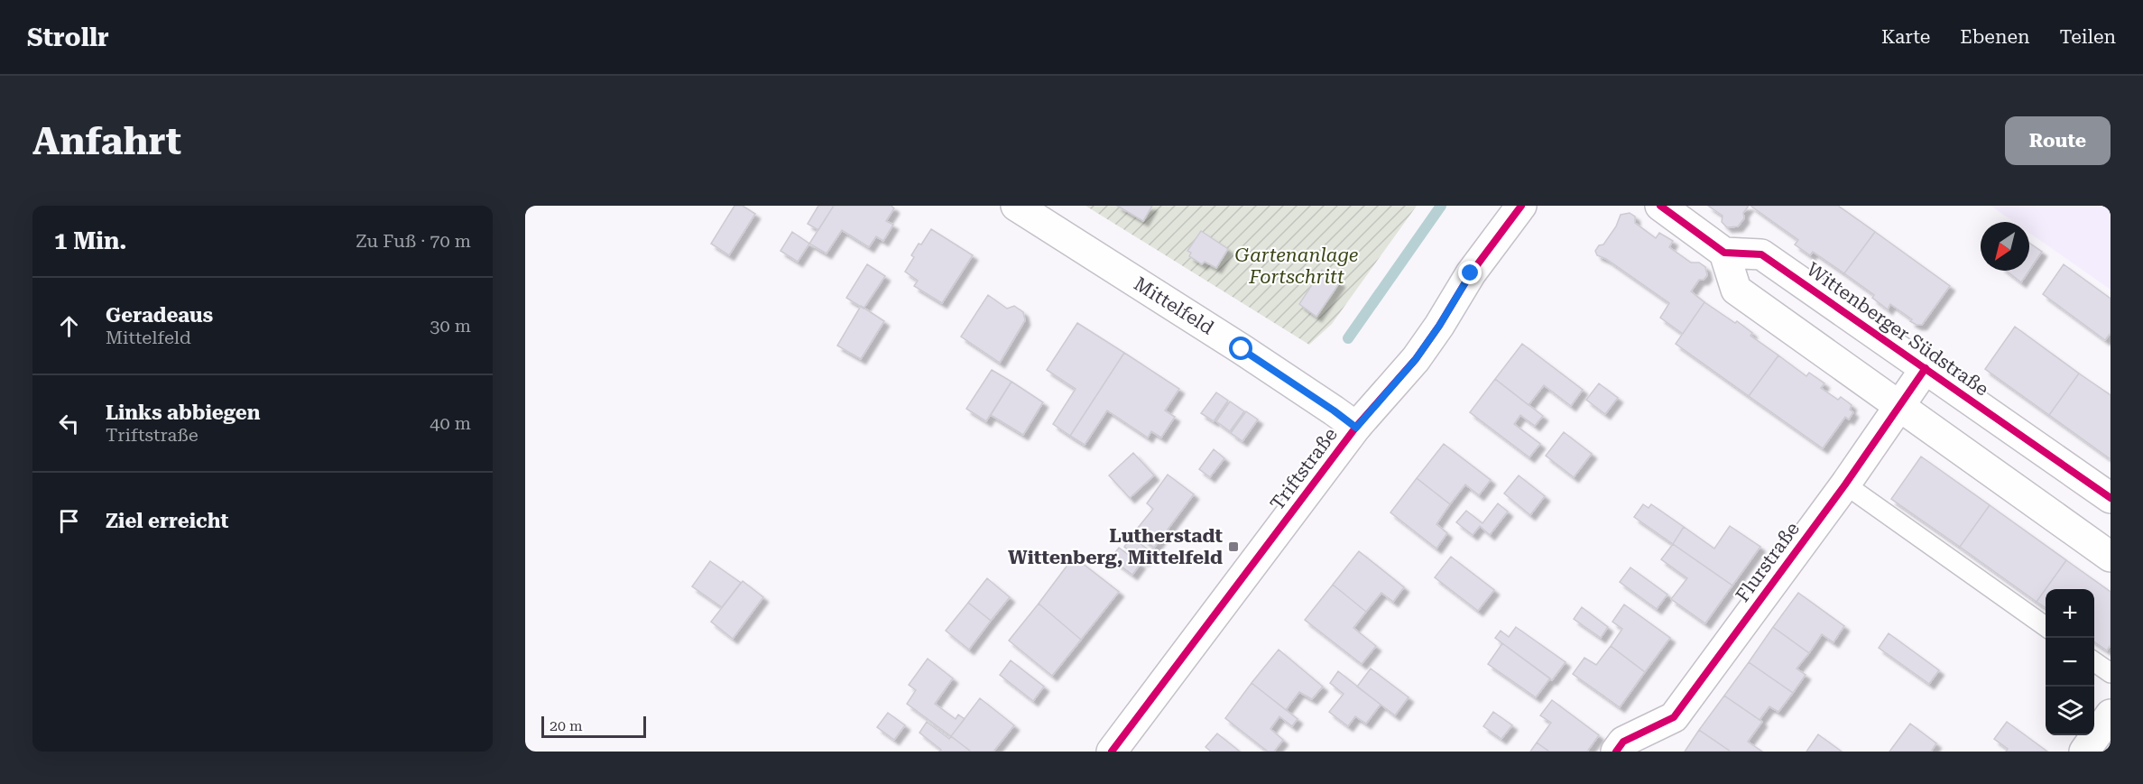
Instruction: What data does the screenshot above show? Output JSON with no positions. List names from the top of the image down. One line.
{"streets":{"street":["Mittelfeld","Wittenberger Südstraße","Triftstraße","Flurstraße"]},"crossings":[["Mittelfeld","Triftstraße"],["Wittenberger Südstraße","Flurstraße"]],"parks":["Gartenanlage Fortschritt"],"places":{"transit":["Lutherstadt Wittenberg, Mittelfeld"]},"scale_bar":"20 m","north":"bottom left","page":{"header":"Strollr","nav":["Karte","Ebenen","Teilen"],"buttons":"Route","title":"Anfahrt","heading":["1 Min.","Zu Fuß · 70 m"],"list":[["Geradeaus","Mittelfeld","30 m"],["Links abbiegen","Triftstraße","40 m"],"Ziel erreicht"],"map_buttons":["+","−"],"scale":"20 m"}}
